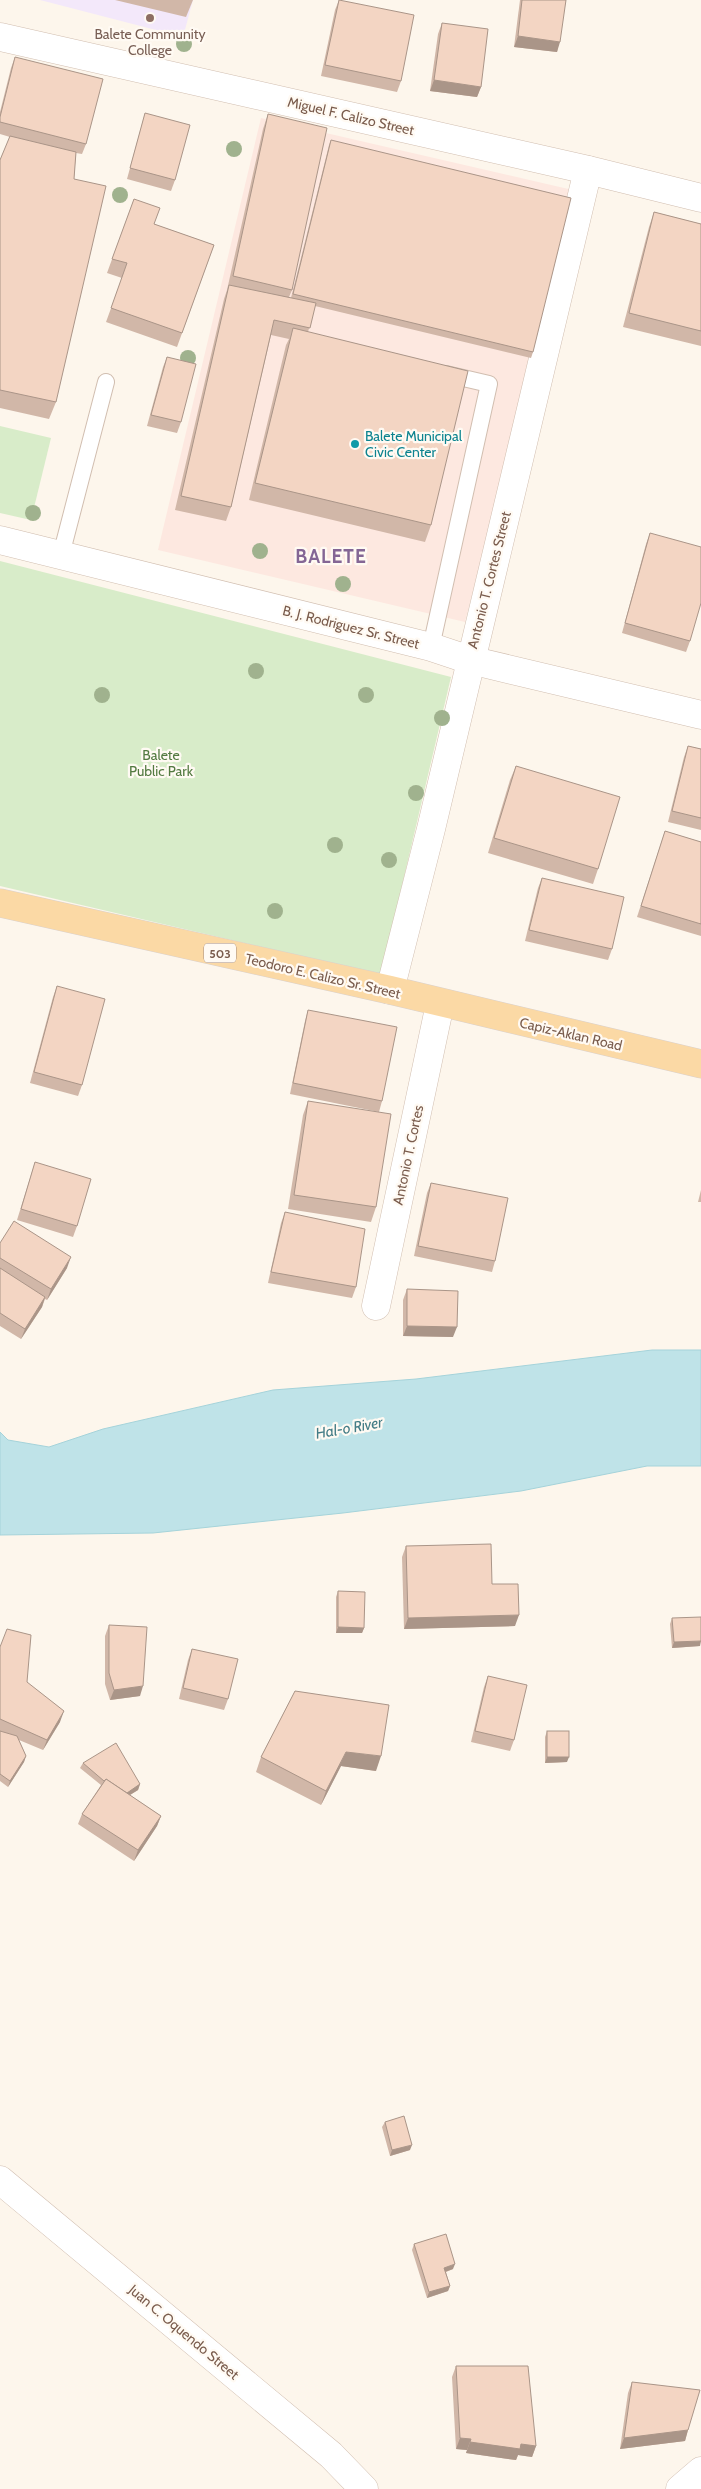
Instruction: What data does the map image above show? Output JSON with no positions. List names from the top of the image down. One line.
{"streets":{"main road":["503","Teodoro E. Calizo Sr. Street","Capiz-Aklan Road"],"street":["Miguel F. Calizo Street","Antonio T. Cortes Street","B. J. Rodriguez Sr. Street","Antonio T. Cortes","Juan C. Oquendo Street"]},"crossings":[["Miguel F. Calizo Street","Antonio T. Cortes Street"],["Antonio T. Cortes Street","B. J. Rodriguez Sr. Street"],["Antonio T. Cortes Street","Teodoro E. Calizo Sr. Street"],["Teodoro E. Calizo Sr. Street","Capiz-Aklan Road"],["Teodoro E. Calizo Sr. Street","Antonio T. Cortes"],["Capiz-Aklan Road","Antonio T. Cortes"]],"districts":["BALETE"],"water":["Hal-o River"],"parks":["Balete Public Park"],"places":["Balete Community College","Balete Municipal Civic Center"]}
